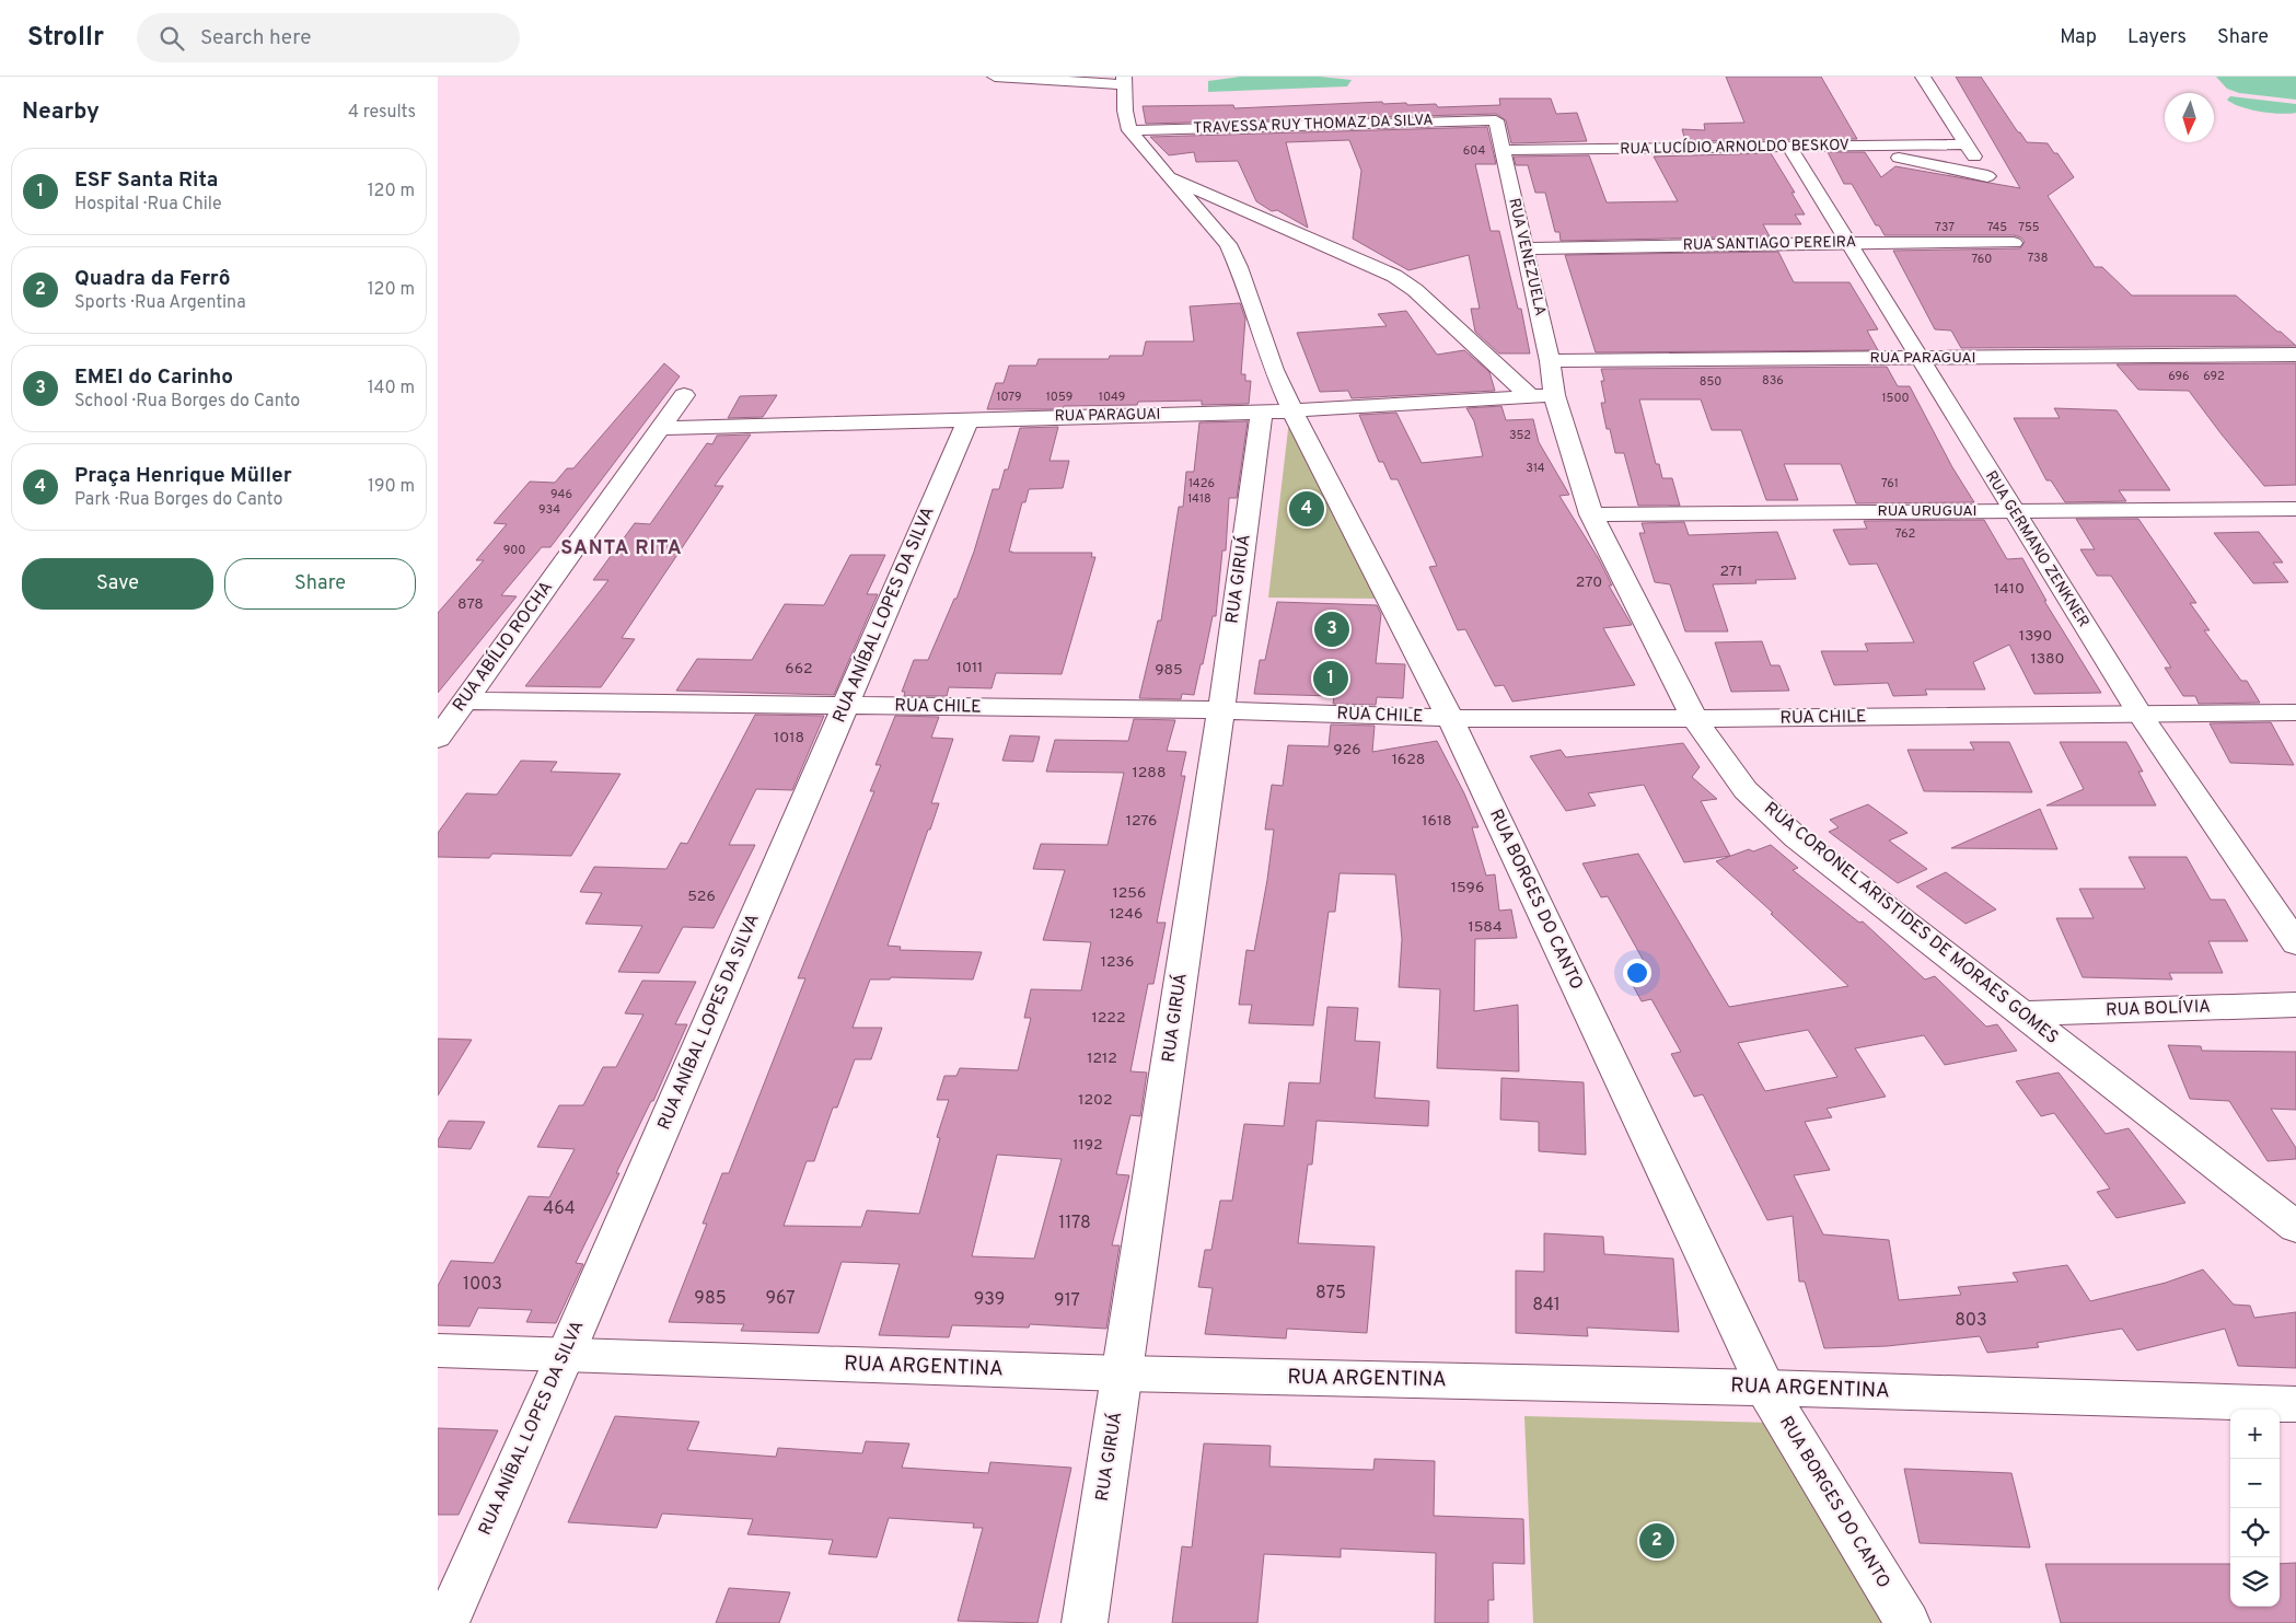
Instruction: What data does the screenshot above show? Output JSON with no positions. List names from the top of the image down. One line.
{"streets":{"street":["TRAVESSA RUY THOMAZ DA SILVA","RUA LUCÍDIO ARNOLDO BESKOV","RUA SANTIAGO PEREIRA","RUA VENEZUELA","RUA PARAGUAI","RUA URUGUAI","RUA GERMANO ZENKNER","RUA GIRUÁ","RUA ANÍBAL LOPES DA SILVA","RUA ABÍLIO ROCHA","RUA CHILE","RUA BORGES DO CANTO","RUA CORONEL ARISTIDES DE MORAES GOMES","RUA BOLÍVIA","RUA ARGENTINA"]},"crossings":[["TRAVESSA RUY THOMAZ DA SILVA","RUA VENEZUELA"],["TRAVESSA RUY THOMAZ DA SILVA","RUA CORONEL ARISTIDES DE MORAES GOMES"],["RUA LUCÍDIO ARNOLDO BESKOV","RUA VENEZUELA"],["RUA LUCÍDIO ARNOLDO BESKOV","RUA GERMANO ZENKNER"],["RUA SANTIAGO PEREIRA","RUA VENEZUELA"],["RUA SANTIAGO PEREIRA","RUA GERMANO ZENKNER"],["RUA VENEZUELA","RUA PARAGUAI"],["RUA VENEZUELA","RUA CORONEL ARISTIDES DE MORAES GOMES"],["RUA PARAGUAI","RUA GERMANO ZENKNER"],["RUA PARAGUAI","RUA GIRUÁ"],["RUA PARAGUAI","RUA ANÍBAL LOPES DA SILVA"],["RUA PARAGUAI","RUA ABÍLIO ROCHA"],["RUA PARAGUAI","RUA BORGES DO CANTO"],["RUA PARAGUAI","RUA CORONEL ARISTIDES DE MORAES GOMES"],["RUA URUGUAI","RUA GERMANO ZENKNER"],["RUA URUGUAI","RUA CORONEL ARISTIDES DE MORAES GOMES"],["RUA GERMANO ZENKNER","RUA CHILE"],["RUA GIRUÁ","RUA CHILE"],["RUA GIRUÁ","RUA BORGES DO CANTO"],["RUA GIRUÁ","RUA ARGENTINA"],["RUA ANÍBAL LOPES DA SILVA","RUA CHILE"],["RUA ANÍBAL LOPES DA SILVA","RUA ARGENTINA"],["RUA ABÍLIO ROCHA","RUA CHILE"],["RUA CHILE","RUA BORGES DO CANTO"],["RUA CHILE","RUA CORONEL ARISTIDES DE MORAES GOMES"],["RUA BORGES DO CANTO","RUA CORONEL ARISTIDES DE MORAES GOMES"],["RUA BORGES DO CANTO","RUA ARGENTINA"],["RUA CORONEL ARISTIDES DE MORAES GOMES","RUA BOLÍVIA"]],"districts":["SANTA RITA"],"house_numbers":["604","737","745","755","738","760","696","692","836","850","1079","1059","1049","1500","352","314","1426","761","946","1418","934","762","900","271","270","1410","878","1390","1380","1011","662","985","1018","926","1628","1288","1276","1618","1596","1256","526","1246","1584","1236","1222","1212","1202","1192","464","1178","1003","875","985","967","939","917","841","803"],"north":"bottom","page":{"header":"Strollr","search":"Search here","nav":["Map","Layers","Share"],"heading":["Nearby","4 results"],"list":[{"mark":"1","name":"ESF Santa Rita","note":"Hospital · Rua Chile","value":"120 m"},{"mark":"2","name":"Quadra da Ferrô","note":"Sports · Rua Argentina","value":"120 m"},{"mark":"3","name":"EMEI do Carinho","note":"School · Rua Borges do Canto","value":"140 m"},{"mark":"4","name":"Praça Henrique Müller","note":"Park · Rua Borges do Canto","value":"190 m"}],"pins":["4","3","1","2"],"buttons":["Save","Share"],"map_buttons":["+","−"]}}
